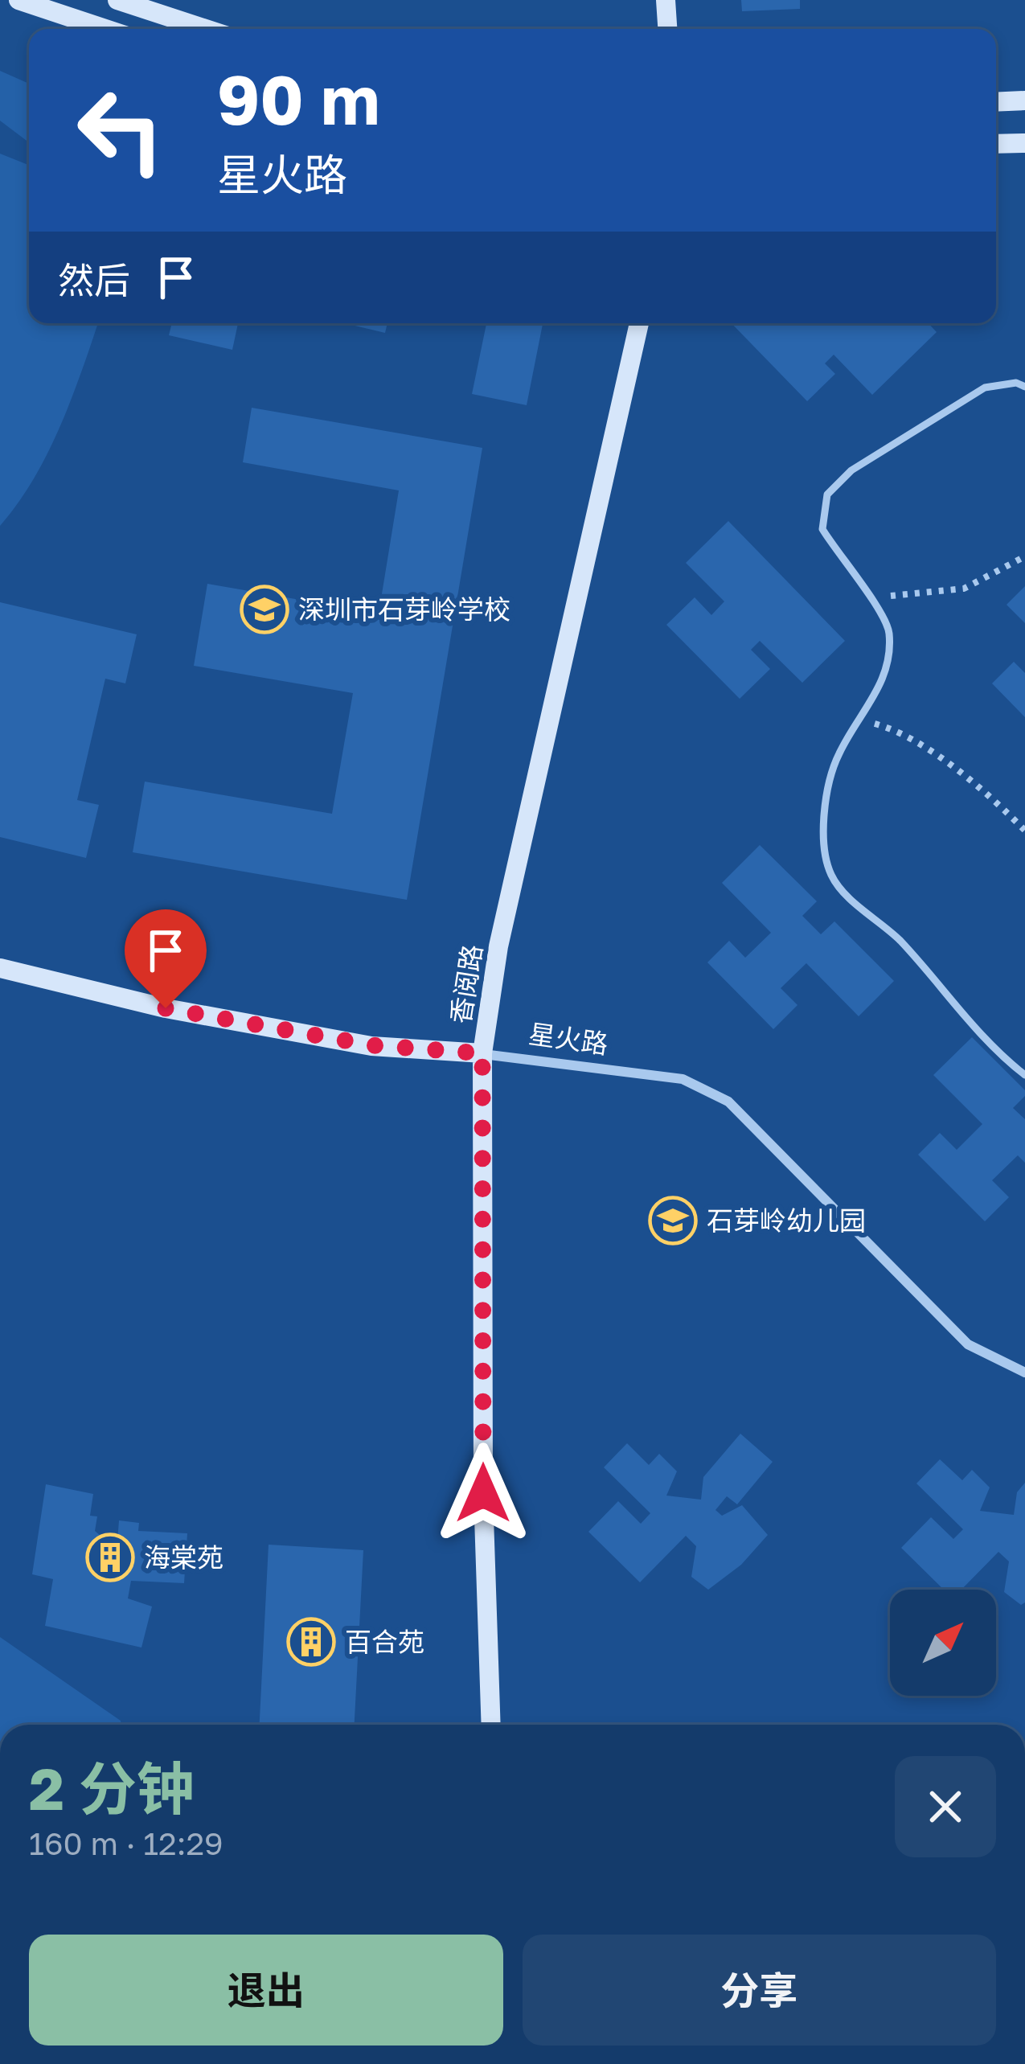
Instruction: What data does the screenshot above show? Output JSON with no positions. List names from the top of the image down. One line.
{"streets":{"street":["香阅路","星火路"]},"crossings":[["香阅路","星火路"]],"places":{"school or university":["深圳市石芽岭学校","石芽岭幼儿园"],"building":["海棠苑","百合苑"]},"north":"top right","page":{"turn":["90 m","星火路"],"then":"然后","heading":["2 分钟","160 m · 12:29"],"buttons":["退出","分享"]}}
